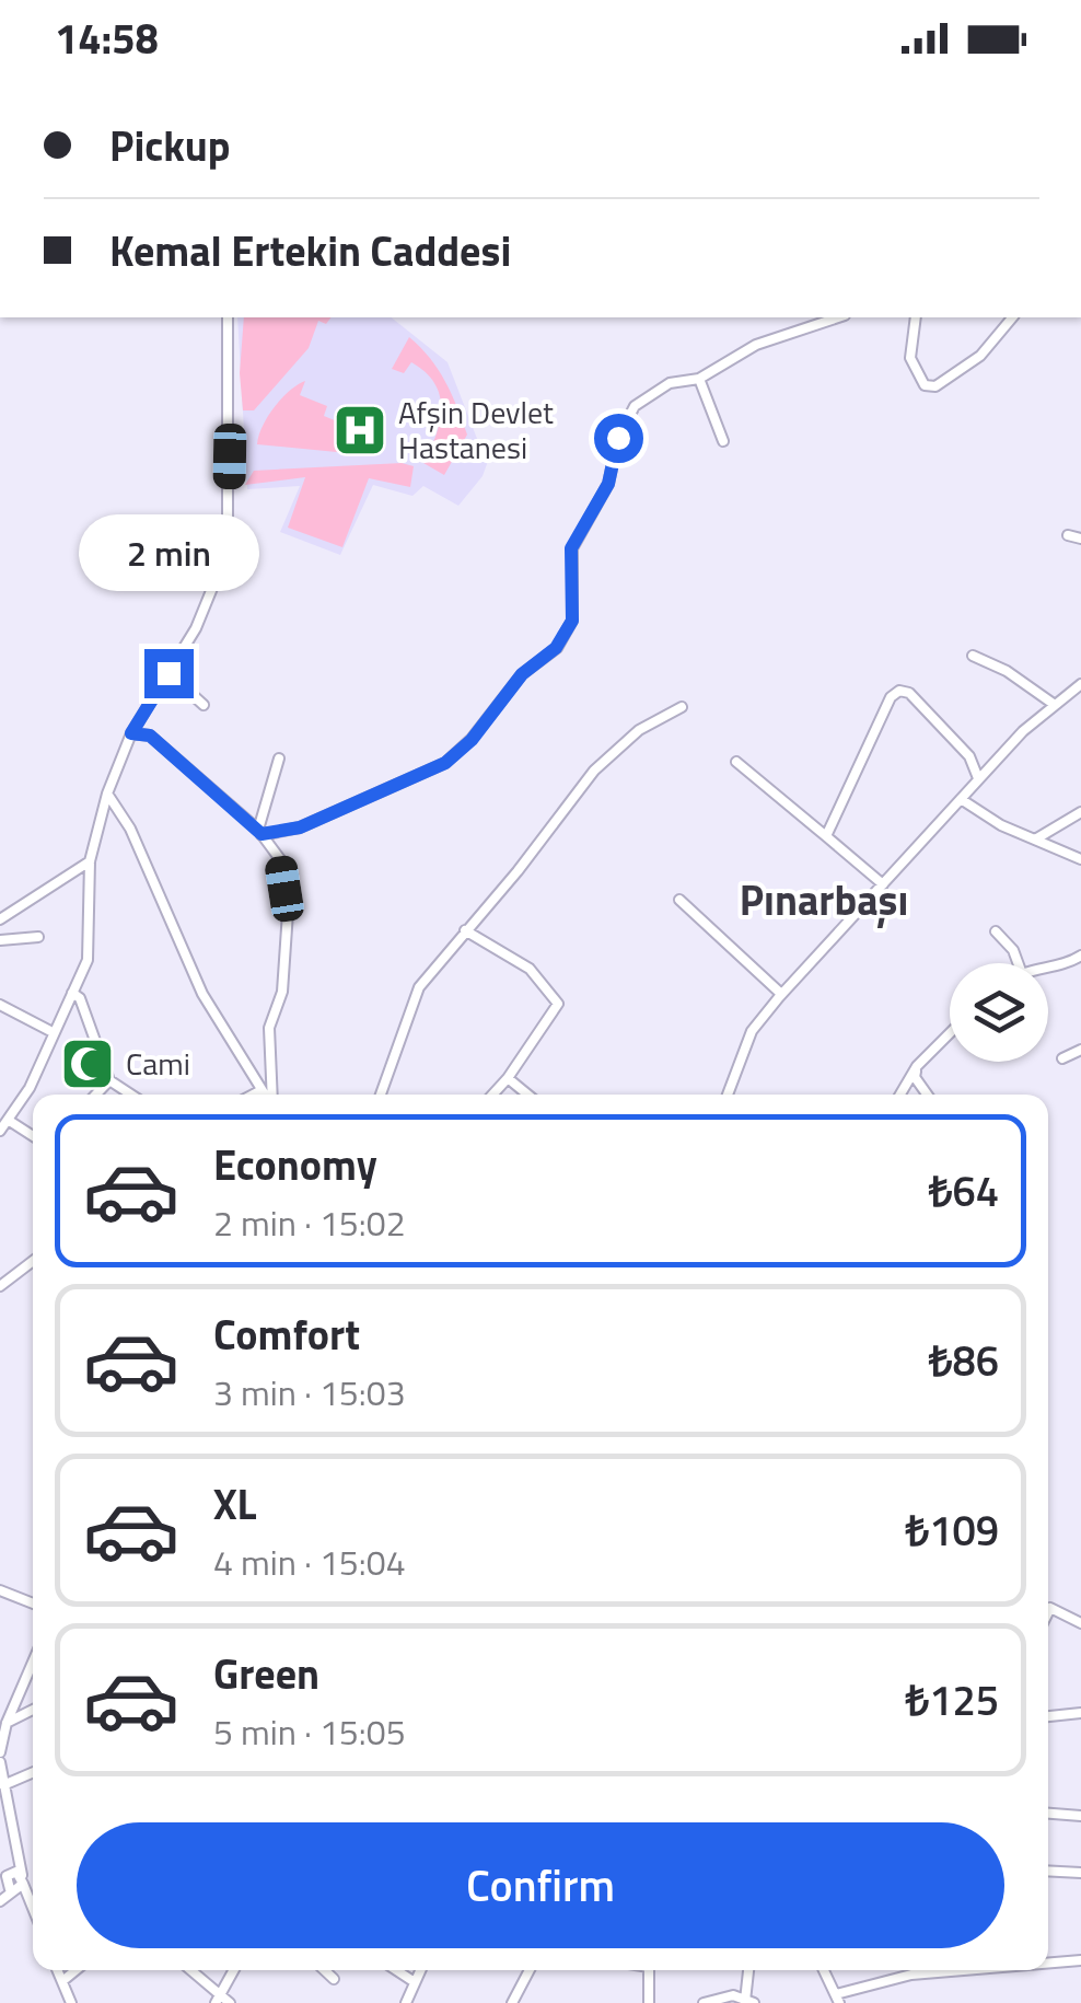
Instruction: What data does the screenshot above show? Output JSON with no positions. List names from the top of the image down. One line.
{"districts":["Pınarbaşı"],"places":{"hospital":["Afşin Devlet Hastanesi"],"mosque":["Cami"]},"page":{"status":"14:58","banner":["Pickup","Kemal Ertekin Caddesi"],"bubble":"2 min","list":[{"name":"Economy","note":"2 min · 15:02","value":"₺64"},{"name":"Comfort","note":"3 min · 15:03","value":"₺86"},{"name":"XL","note":"4 min · 15:04","value":"₺109"},{"name":"Green","note":"5 min · 15:05","value":"₺125"}],"buttons":"Confirm"}}
